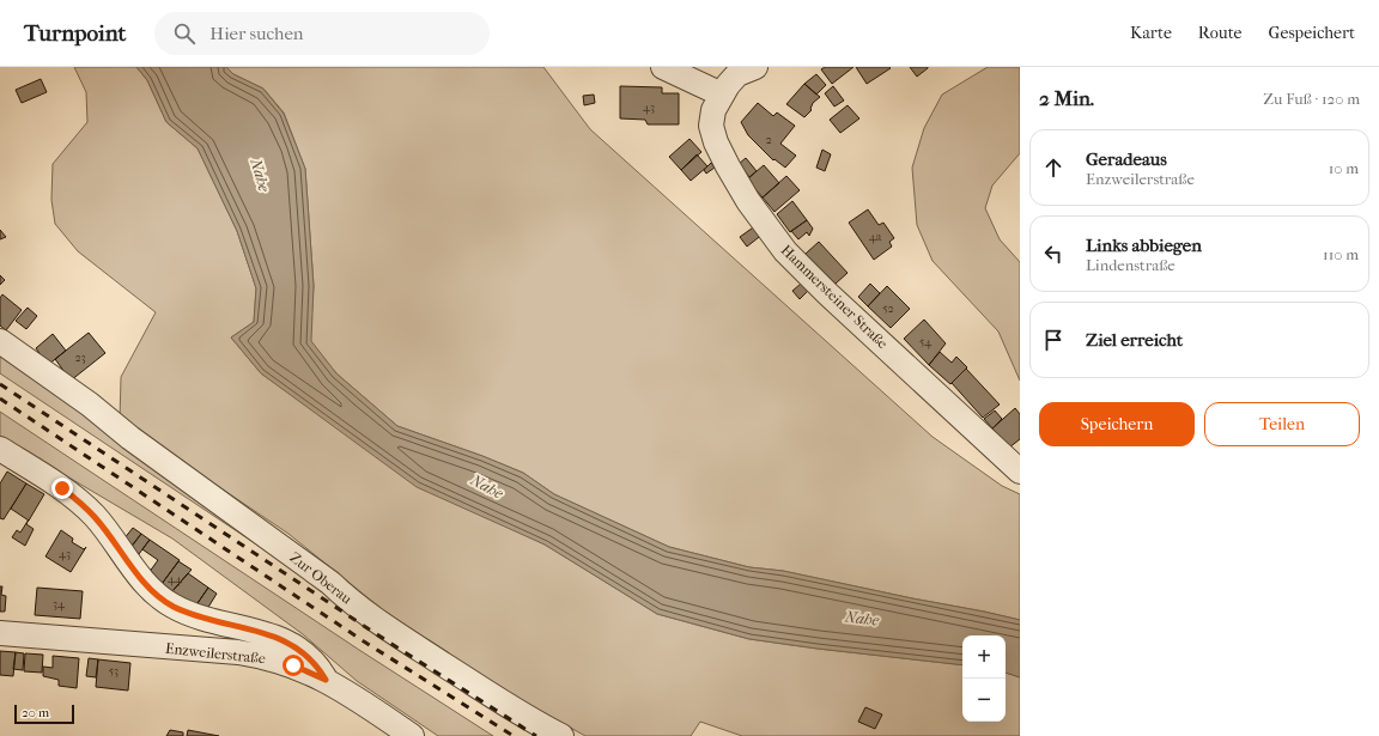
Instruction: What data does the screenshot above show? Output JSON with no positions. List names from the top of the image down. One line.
{"streets":{"street":["Hammersteiner Straße","Zur Oberau","Enzweilerstraße"]},"water":["Nahe"],"house_numbers":["43","2","4a","52","54","23","43","44","34","53"],"scale_bar":"20 m","page":{"header":"Turnpoint","search":"Hier suchen","nav":["Karte","Route","Gespeichert"],"heading":["2 Min.","Zu Fuß · 120 m"],"list":[["Geradeaus","Enzweilerstraße","10 m"],["Links abbiegen","Lindenstraße","110 m"],"Ziel erreicht"],"buttons":["Speichern","Teilen"],"map_buttons":["+","−"],"scale":"20 m"}}
